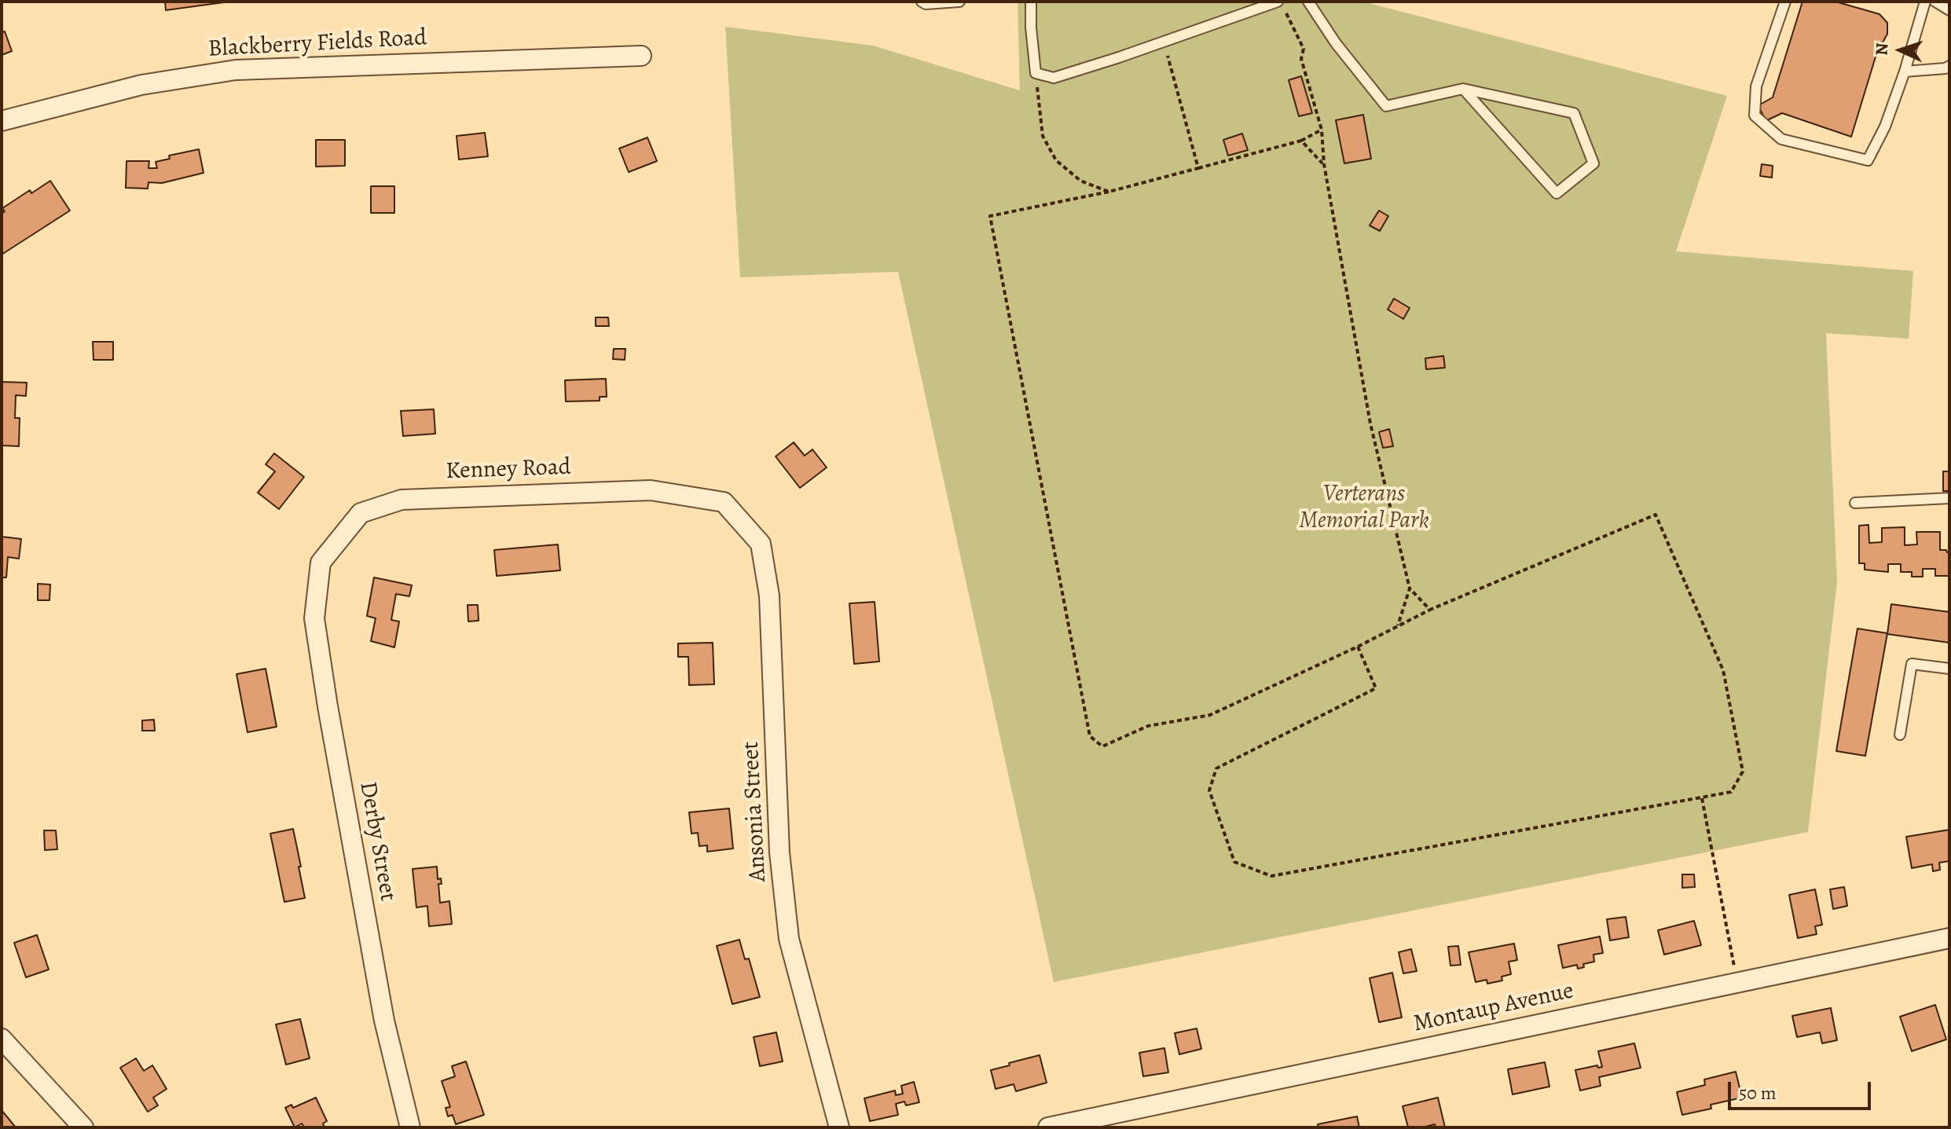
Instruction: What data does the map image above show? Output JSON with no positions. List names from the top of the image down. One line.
{"streets":{"street":["Blackberry Fields Road","Kenney Road","Ansonia Street","Derby Street","Montaup Avenue"]},"crossings":[["Kenney Road","Ansonia Street"],["Kenney Road","Derby Street"]],"parks":["Verterans Memorial Park"],"scale_bar":"50 m","north":"left"}
